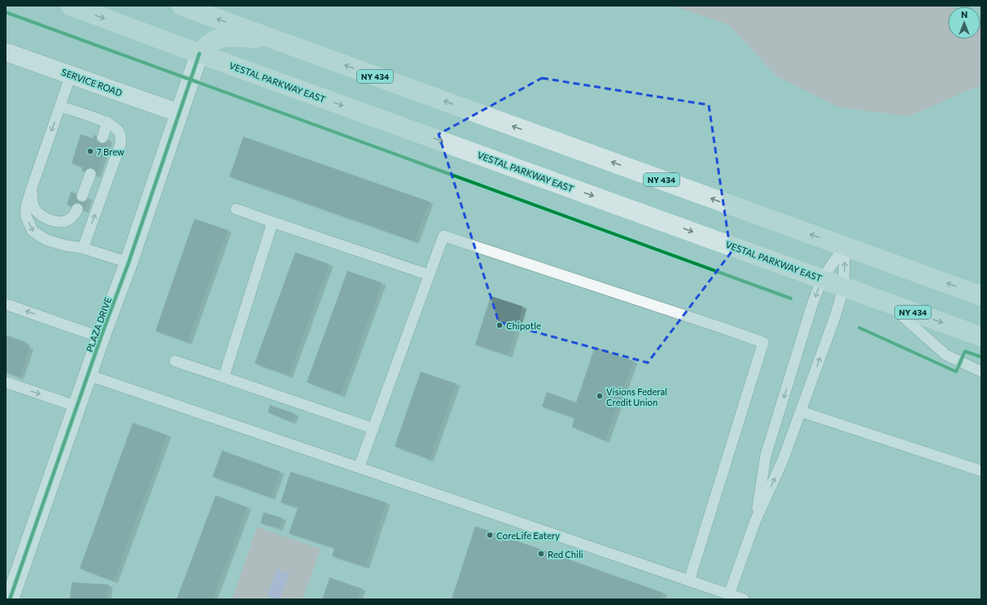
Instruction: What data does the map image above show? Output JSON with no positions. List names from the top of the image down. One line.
{"streets":{"main road":["NY 434","VESTAL PARKWAY EAST"],"street":["SERVICE ROAD","PLAZA DRIVE"]},"crossings":[["SERVICE ROAD","PLAZA DRIVE"],["VESTAL PARKWAY EAST","PLAZA DRIVE"]],"places":["7 Brew","Chipotle","Visions Federal Credit Union","CoreLife Eatery","Red Chili"],"north":"top"}
